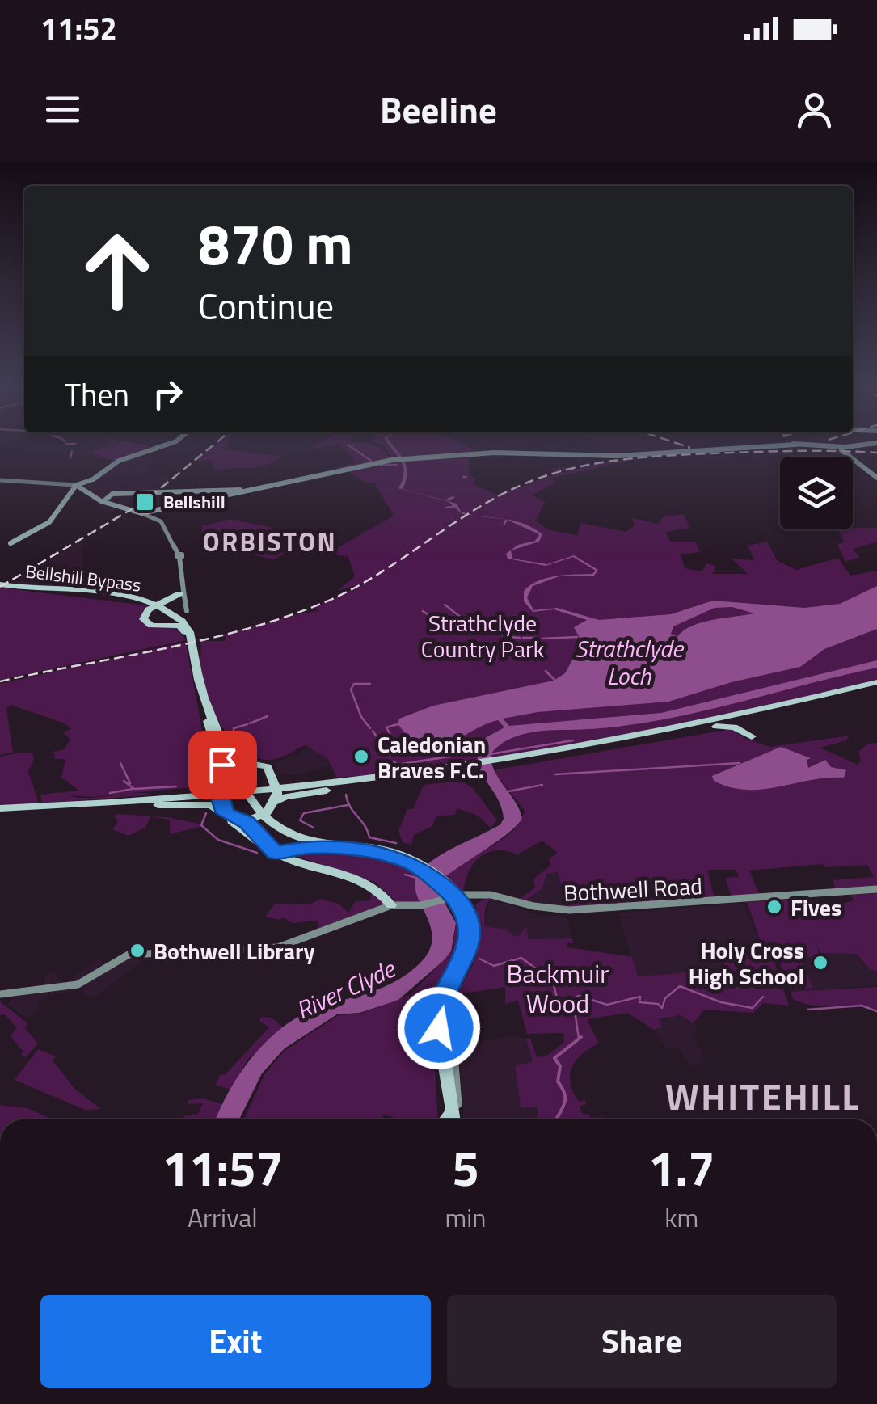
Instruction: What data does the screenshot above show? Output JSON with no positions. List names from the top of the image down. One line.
{"streets":{"highway":["Bellshill Bypass"],"main road":["Bothwell Road"]},"districts":["ORBISTON","WHITEHILL"],"water":["Strathclyde Loch","River Clyde"],"parks":["Strathclyde Country Park","Backmuir Wood"],"places":{"transit":["Bellshill"],"other":["Caledonian Braves F.C.","Fives","Bothwell Library","Holy Cross High School"]},"page":{"status":"11:52","header":"Beeline","turn":["870 m","Continue"],"then":"Then","eta":["11:57","Arrival","5","min","1.7","km"],"buttons":["Exit","Share"]}}
